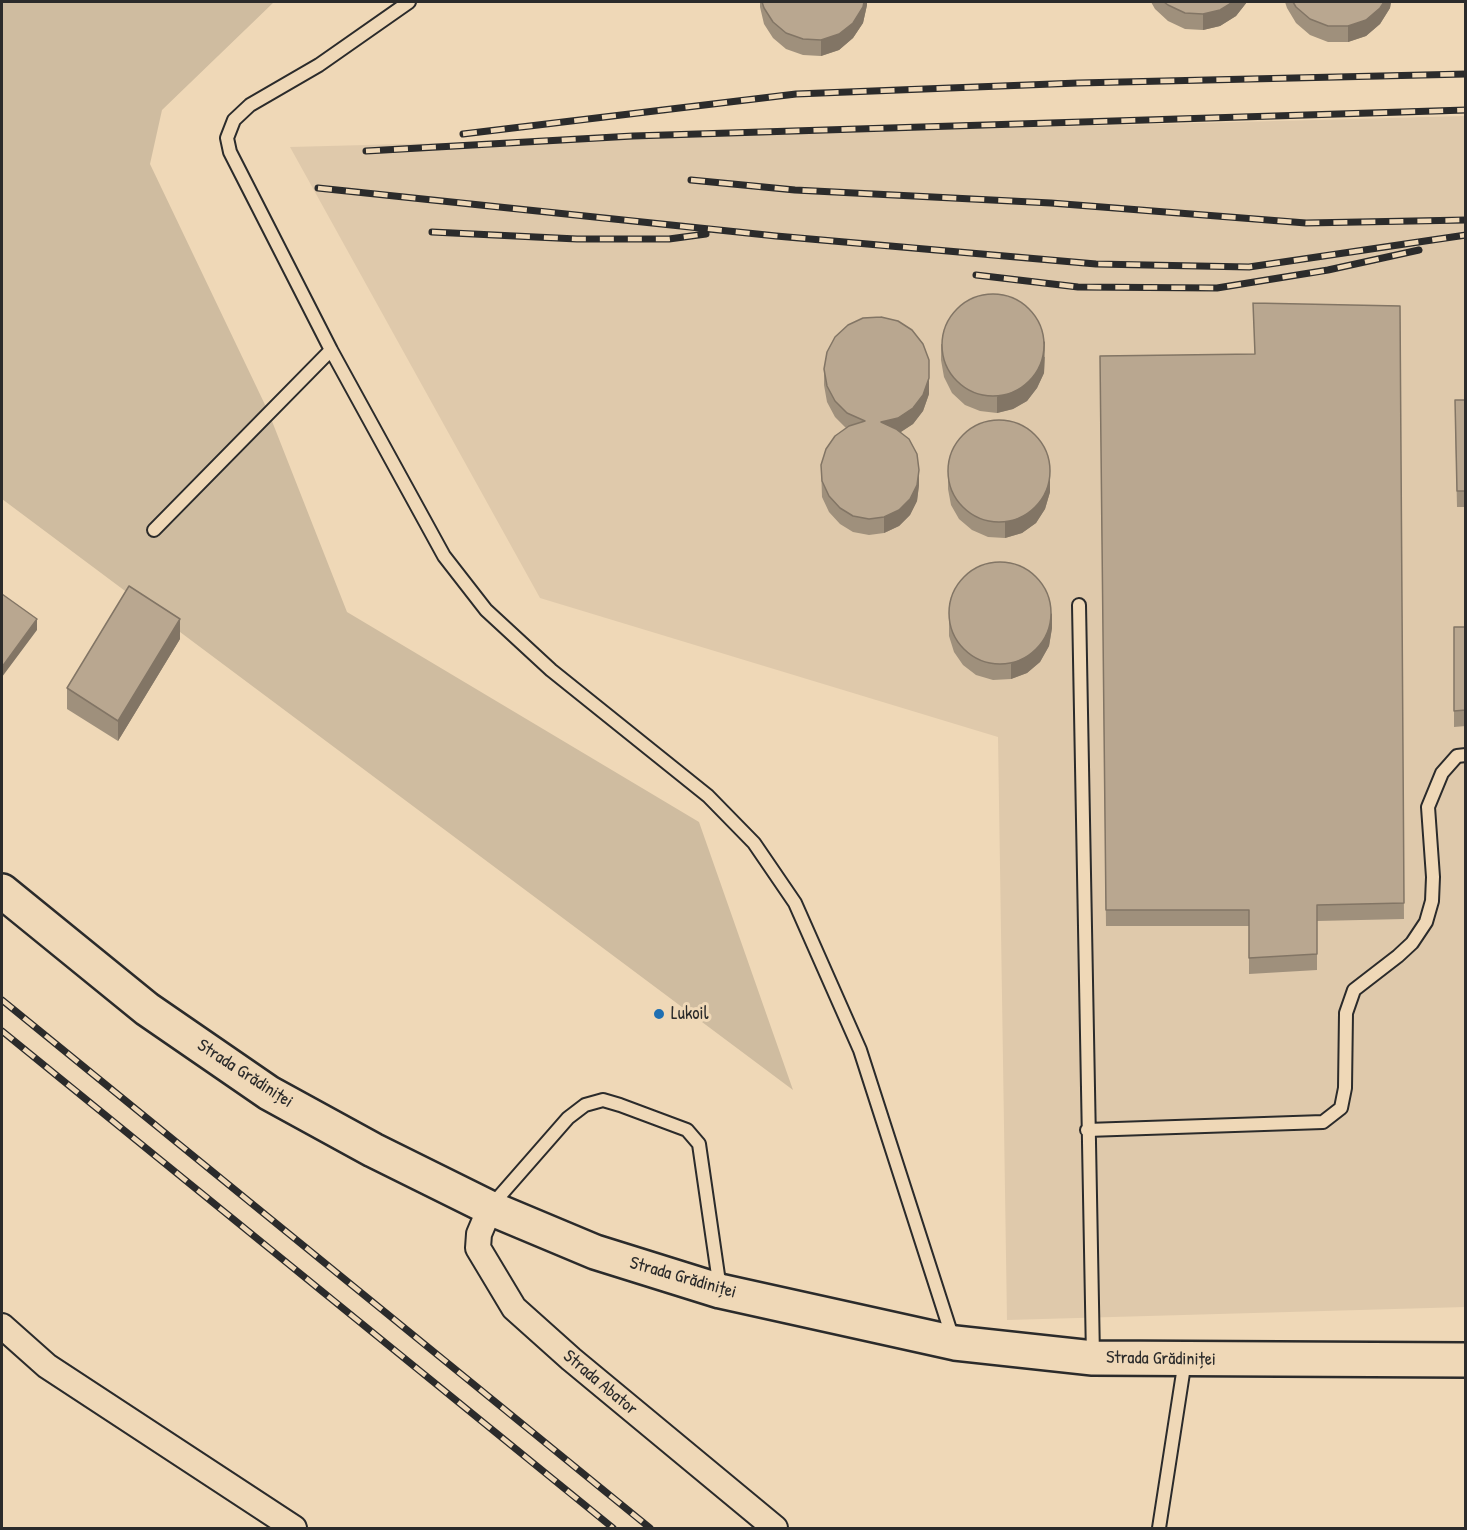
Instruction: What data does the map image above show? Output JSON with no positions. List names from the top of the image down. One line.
{"streets":{"main road":["Strada Grădiniței"],"street":["Strada Abator"]},"crossings":[["Strada Grădiniței","Strada Abator"]],"places":["Lukoil"]}
